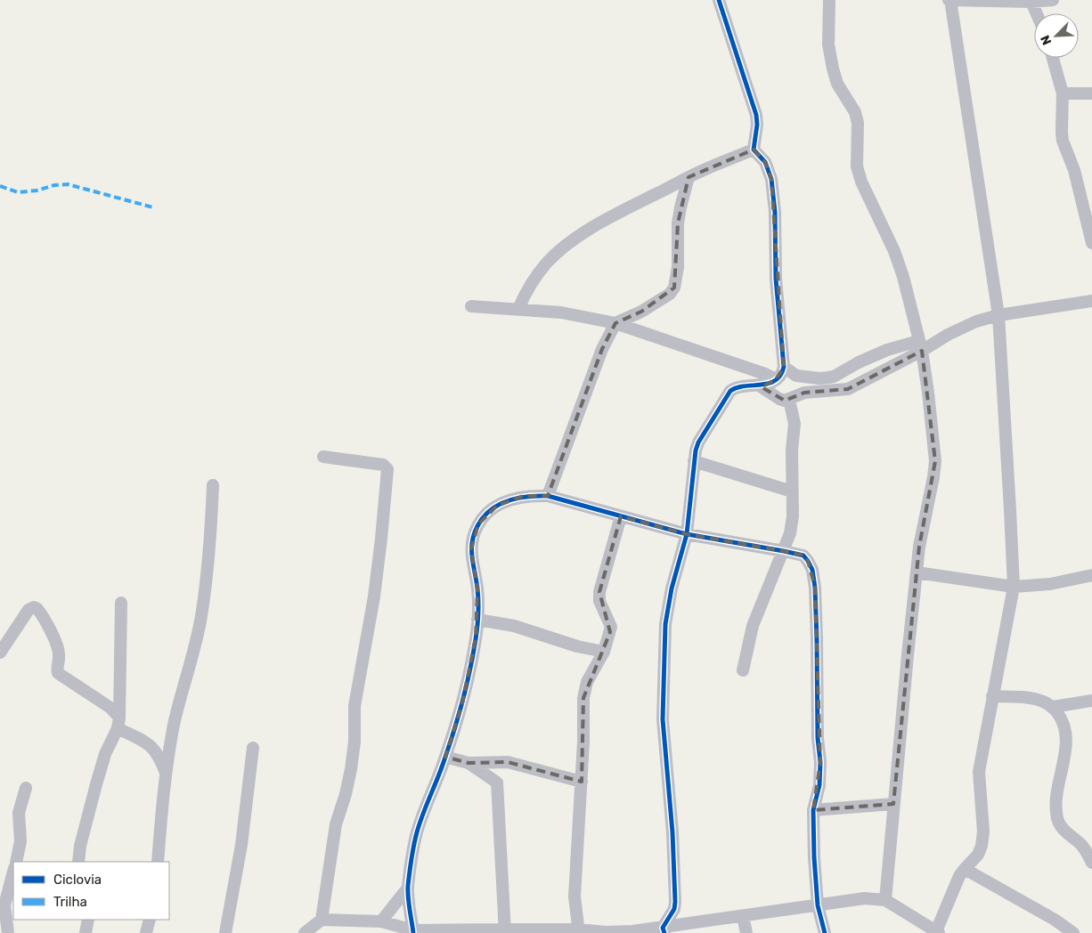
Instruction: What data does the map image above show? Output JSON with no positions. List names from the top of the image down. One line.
{"legend":["Ciclovia","Trilha"],"north":"bottom left"}
